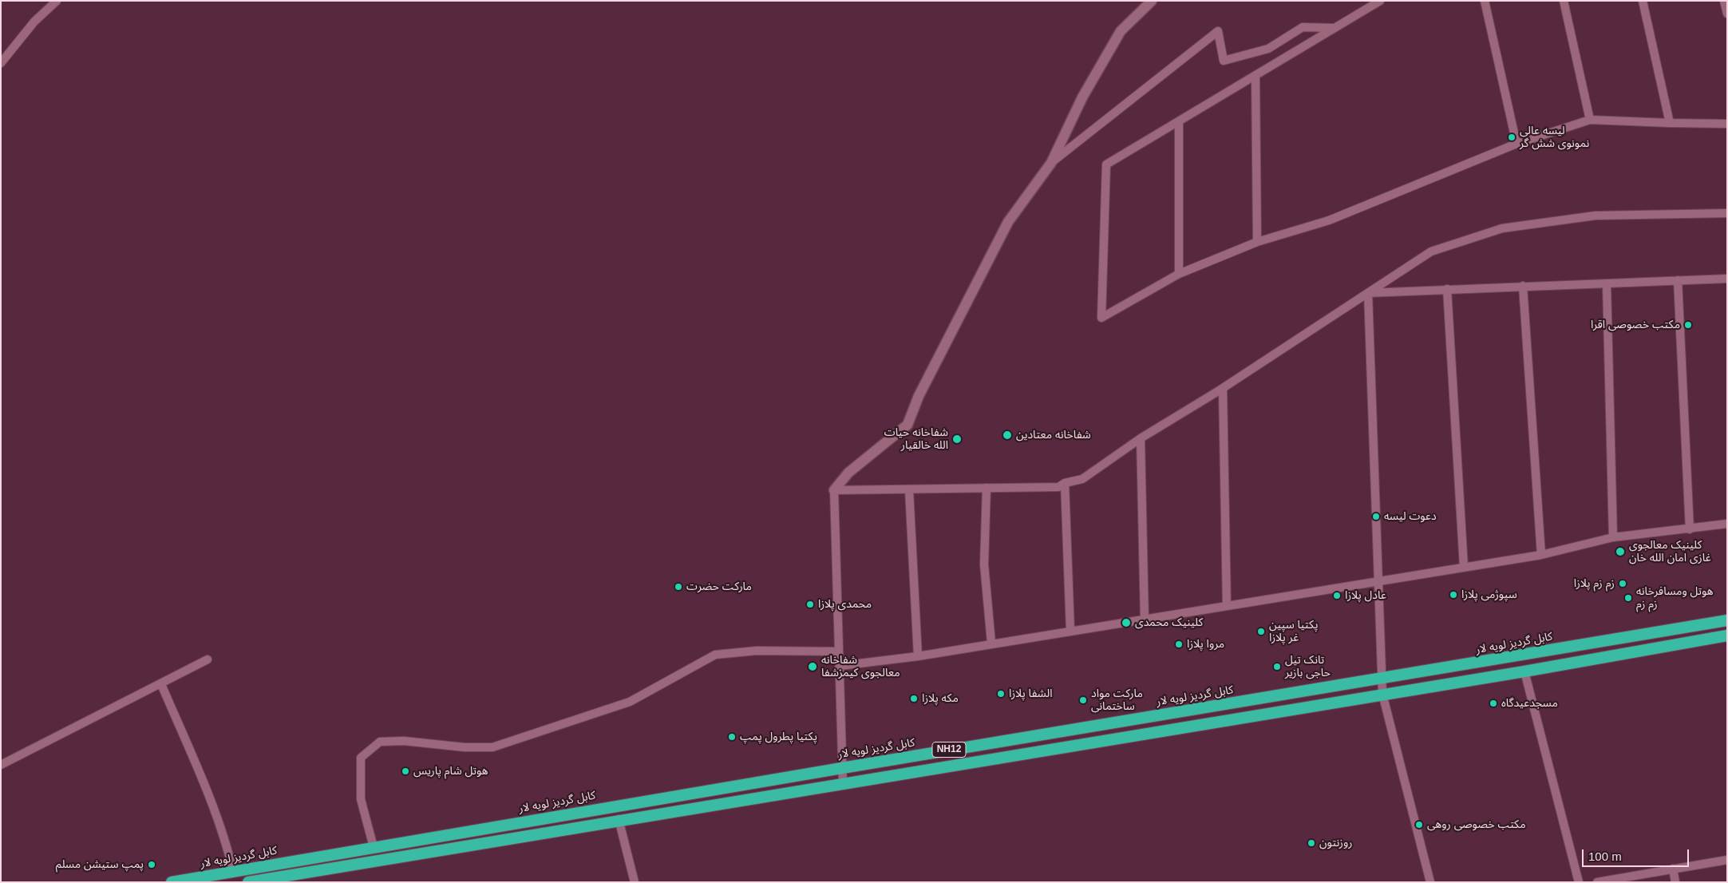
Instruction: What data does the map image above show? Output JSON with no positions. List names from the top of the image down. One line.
{"streets":{"highway":["کابل گردیز لویه لار","NH12"]},"places":["لیسه عالی نمونوی شش گر","مکتب خصوصی اقرا","شفاخانه معتادین","شفاخانه حیات الله خالقیار","دعوت لیسه","کلینیک معالجوی غازی امان الله خان","زم زم پلازا","مارکت حضرت","سپوژمی پلازا","عادل پلازا","هوتل ومسافرخانه زم زم","محمدی پلازا","کلینیک محمدی","پکتیا سپین غر پلازا","مروا پلازا","شفاخانه معالجوی کیمزشفا","تانک تیل حاجی بازیر","الشفا پلازا","مکه پلازا","مارکت مواد ساختمانی","مسجدعیدگاه","پکتیا پطرول پمپ","هوتل شام پاریس","مکتب خصوصی روهی","روزنتون","پمپ ستیشن مسلم"],"scale_bar":"100 m"}
